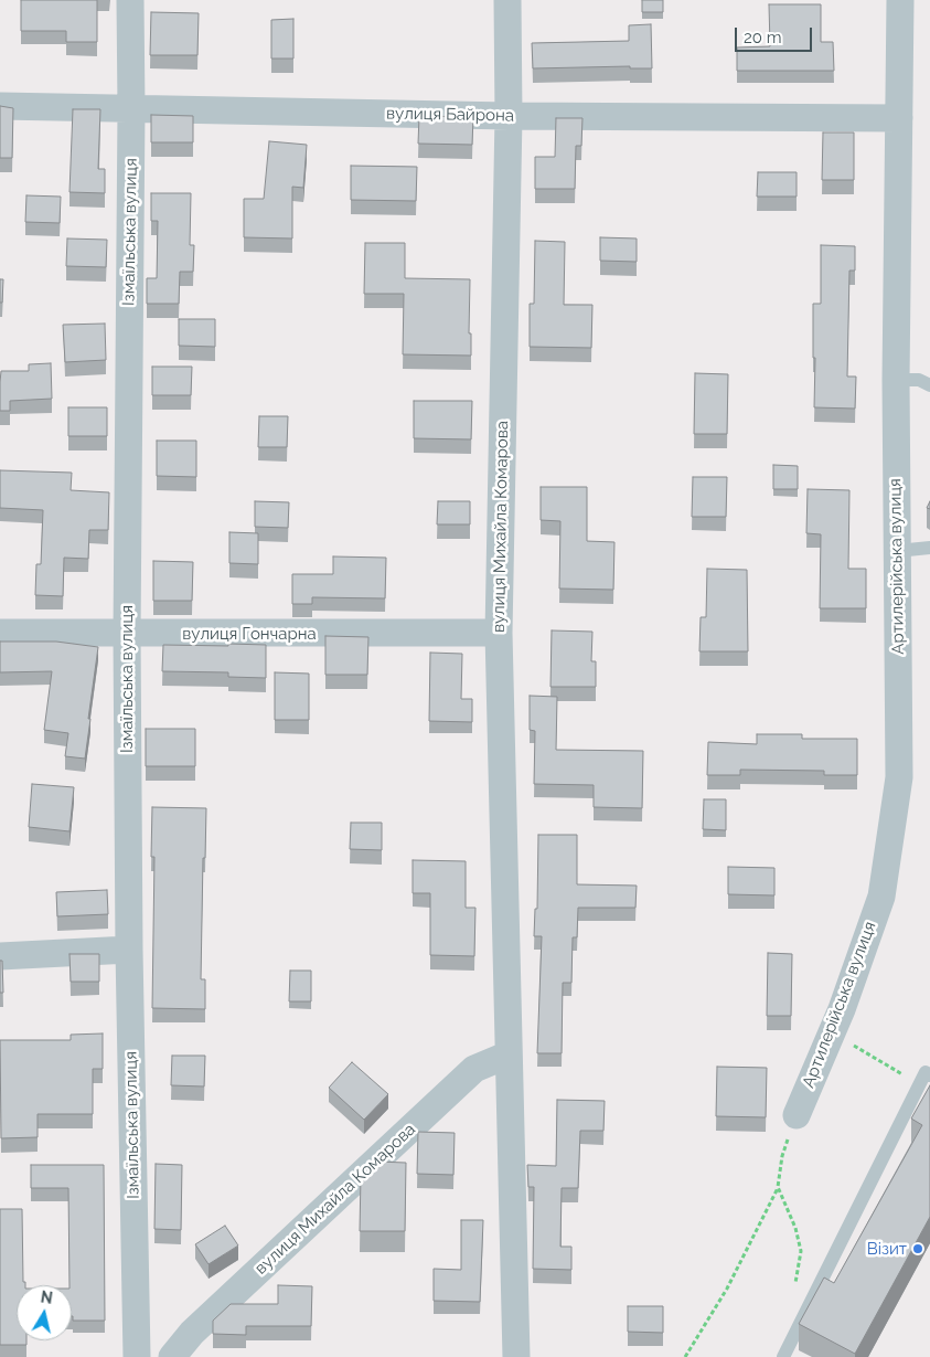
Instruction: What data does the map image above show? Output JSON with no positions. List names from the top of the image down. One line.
{"streets":{"street":["вулиця Байрона","Ізмаїльська вулиця","вулиця Михайла Комарова","Артилерійська вулиця","вулиця Гончарна"]},"crossings":[["вулиця Байрона","Ізмаїльська вулиця"],["вулиця Байрона","вулиця Михайла Комарова"],["вулиця Байрона","Артилерійська вулиця"],["Ізмаїльська вулиця","вулиця Гончарна"],["вулиця Михайла Комарова","вулиця Гончарна"]],"places":["Візит"],"scale_bar":"20 m","north":"top"}
